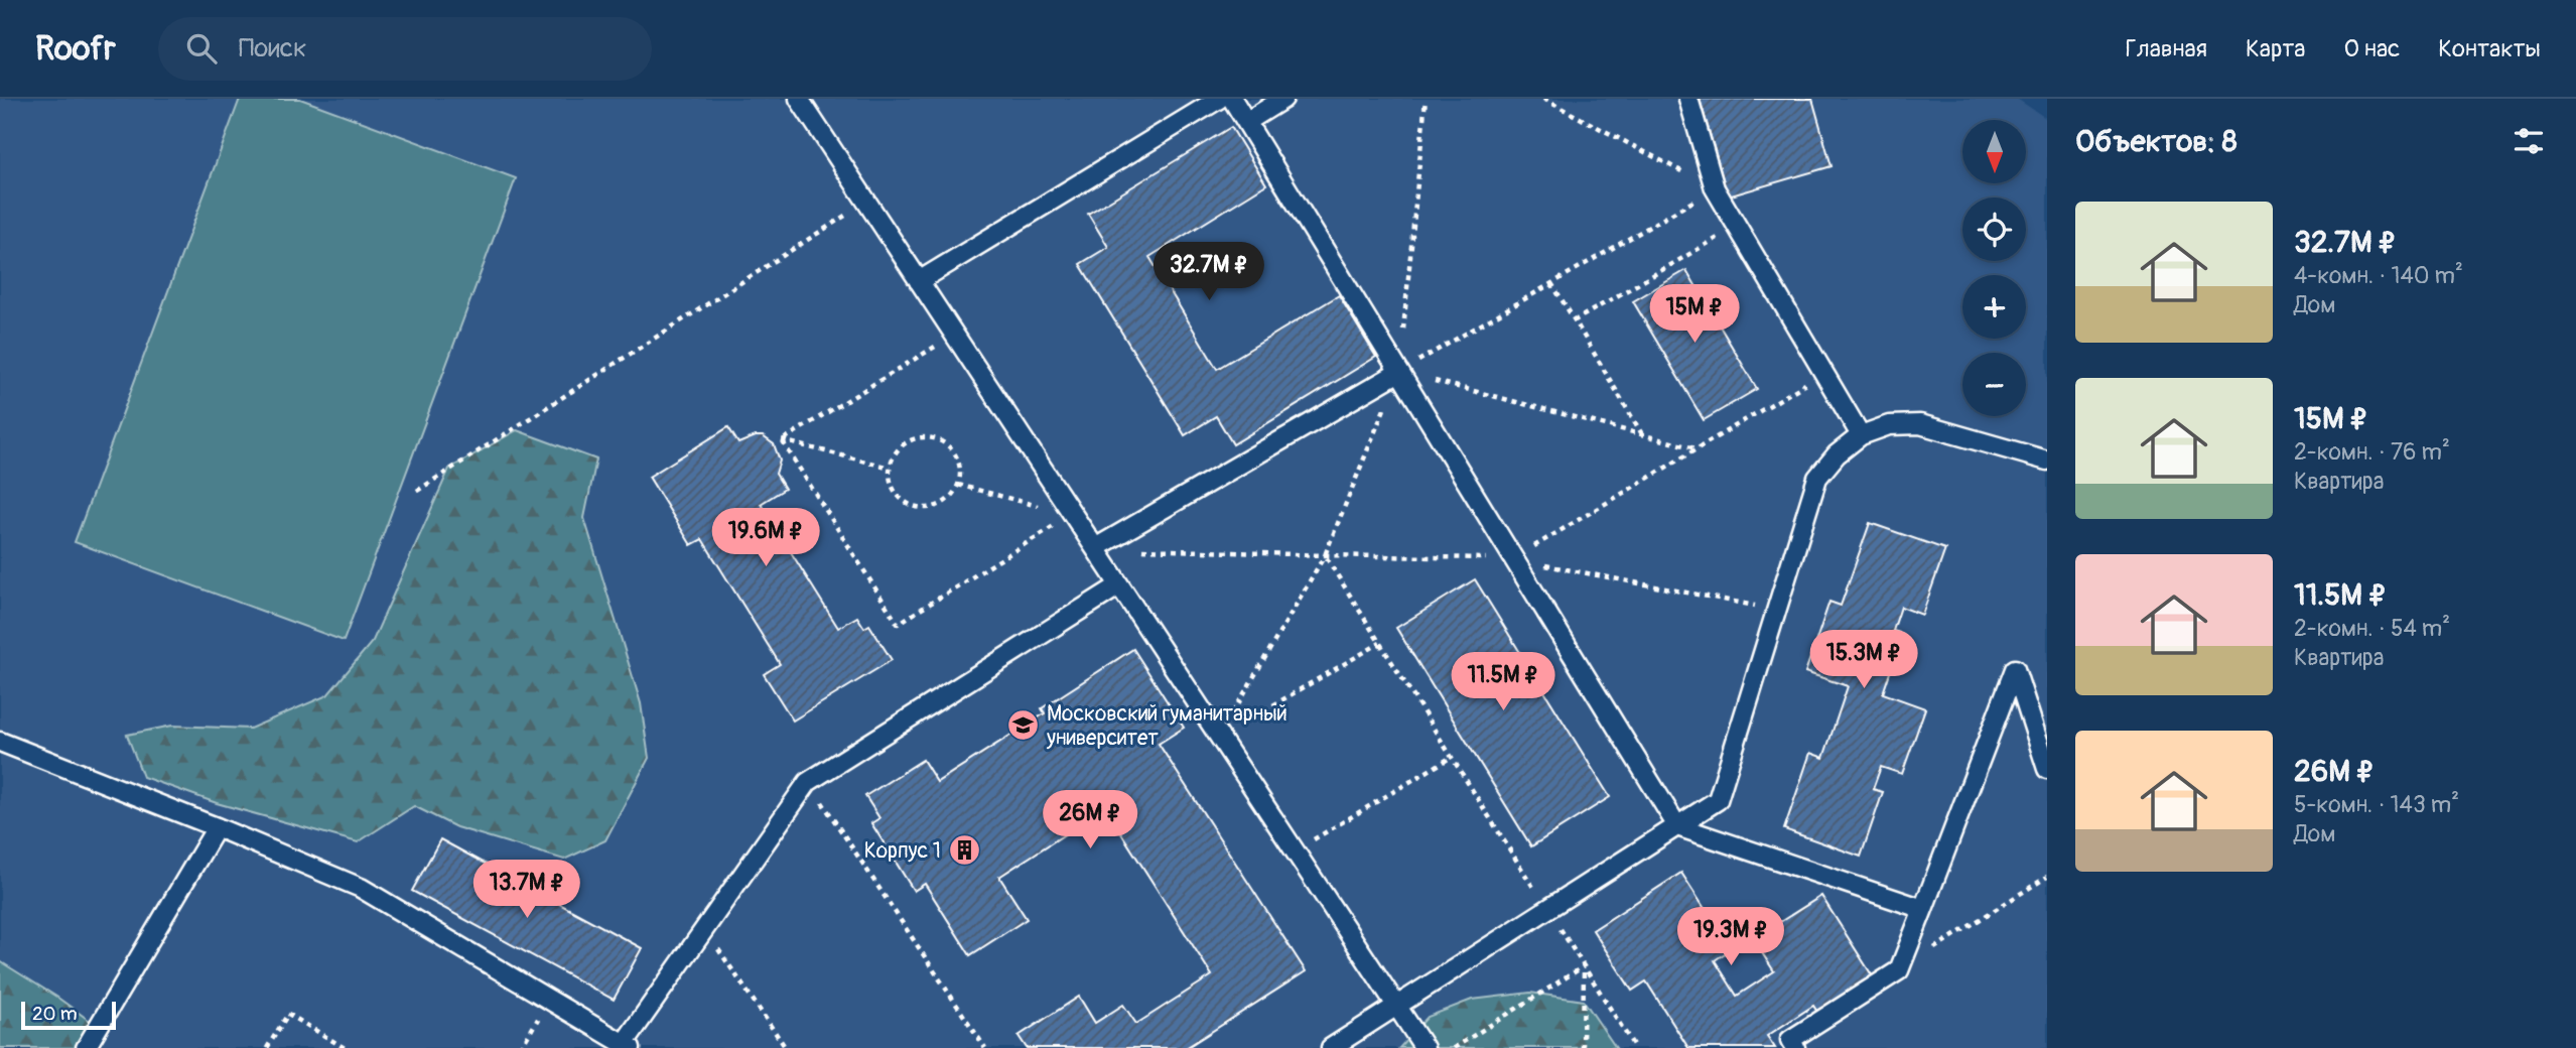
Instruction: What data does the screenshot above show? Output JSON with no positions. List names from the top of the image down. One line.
{"places":{"school or university":["Московский гуманитарный университет"],"building":["Корпус 1"]},"scale_bar":"20 m","north":"bottom","page":{"header":"Roofr","search":"Поиск","nav":["Главная","Карта","О нас","Контакты"],"heading":"Объектов: 8","map_buttons":["+","−"],"list":[{"name":"32.7M ₽","note":"4-комн. · 140 m² · Дом"},{"name":"15M ₽","note":"2-комн. · 76 m² · Квартира"},{"name":"11.5M ₽","note":"2-комн. · 54 m² · Квартира"},{"name":"26M ₽","note":"5-комн. · 143 m² · Дом"}],"price":["32.7M ₽","15M ₽","19.6M ₽","15.3M ₽","11.5M ₽","26M ₽","13.7M ₽","19.3M ₽"],"scale":"20 m"}}
